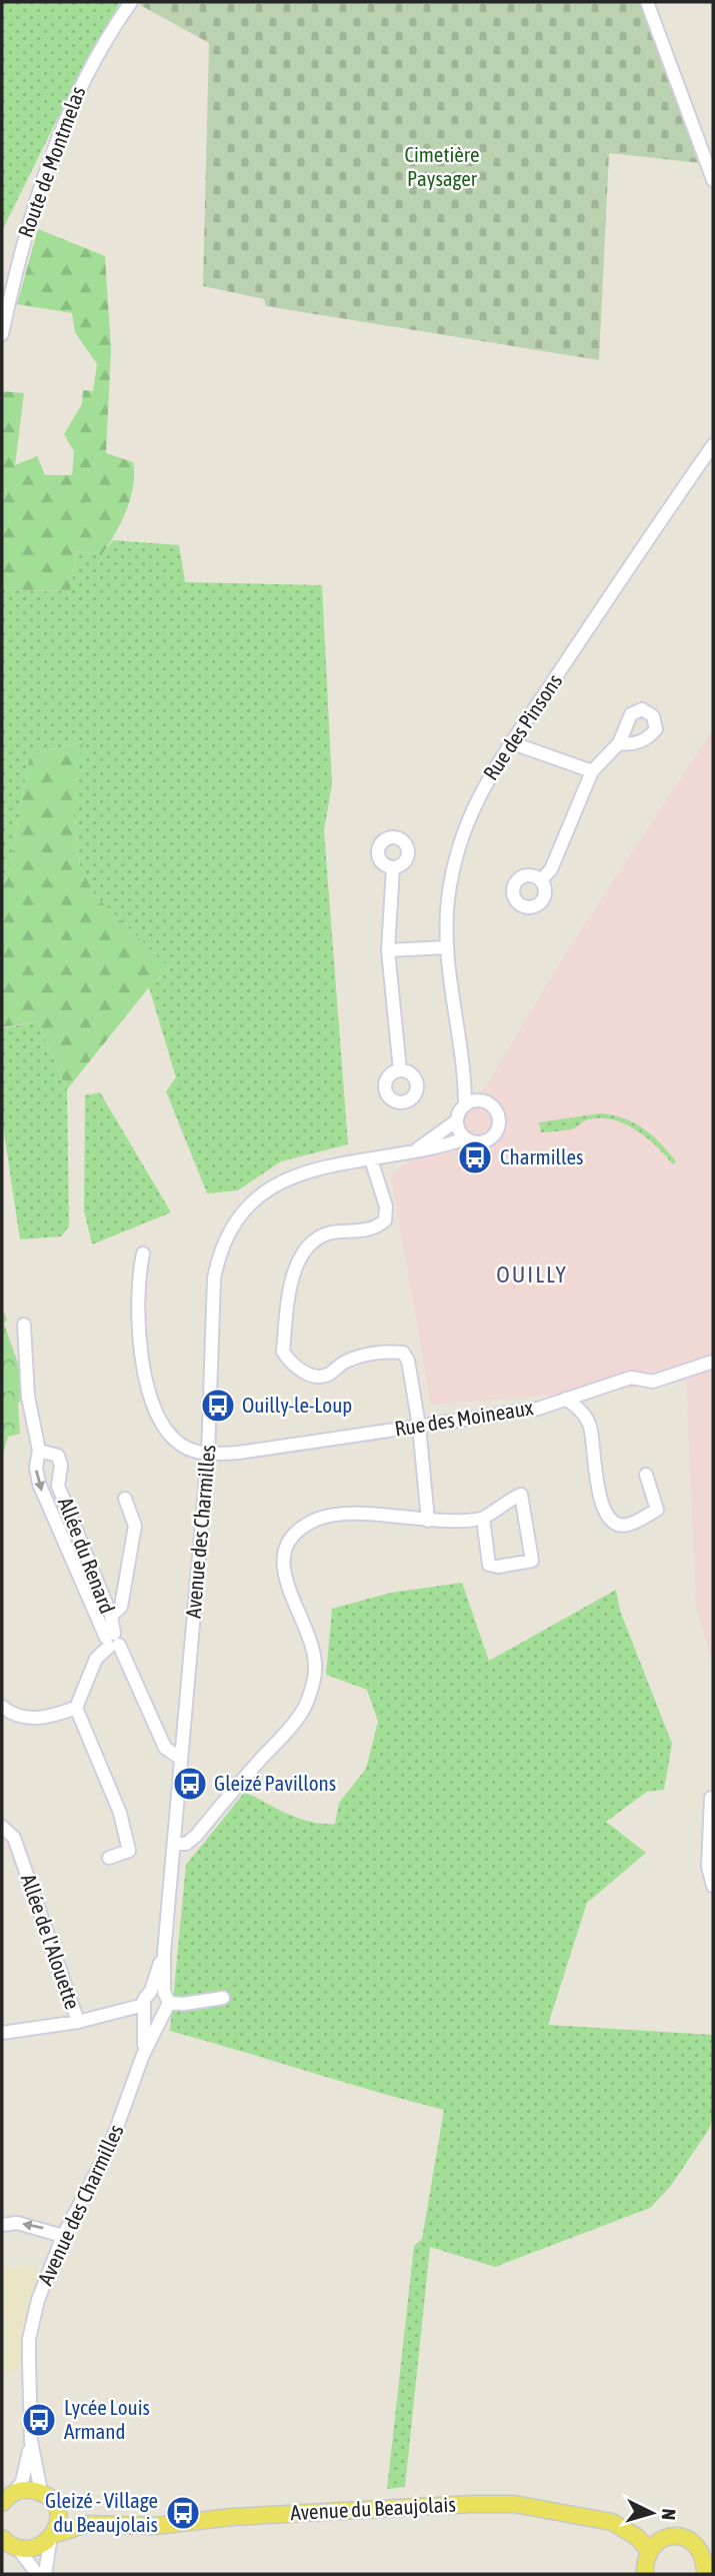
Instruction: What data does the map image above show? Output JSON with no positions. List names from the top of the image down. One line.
{"streets":{"main road":["Avenue du Beaujolais"],"street":["Route de Montmelas","Rue des Pinsons","Rue des Moineaux","Avenue des Charmilles","Allée du Renard","Allée de l'Alouette"]},"crossings":[["Rue des Pinsons","Avenue des Charmilles"],["Rue des Moineaux","Avenue des Charmilles"],["Avenue des Charmilles","Allée du Renard"],["Avenue des Charmilles","Avenue du Beaujolais"]],"districts":["OUILLY"],"parks":["Cimetière Paysager"],"places":{"bus stop":["Charmilles","Ouilly-le-Loup","Gleizé Pavillons","Lycée Louis Armand","Gleizé - Village du Beaujolais"]},"north":"right"}
